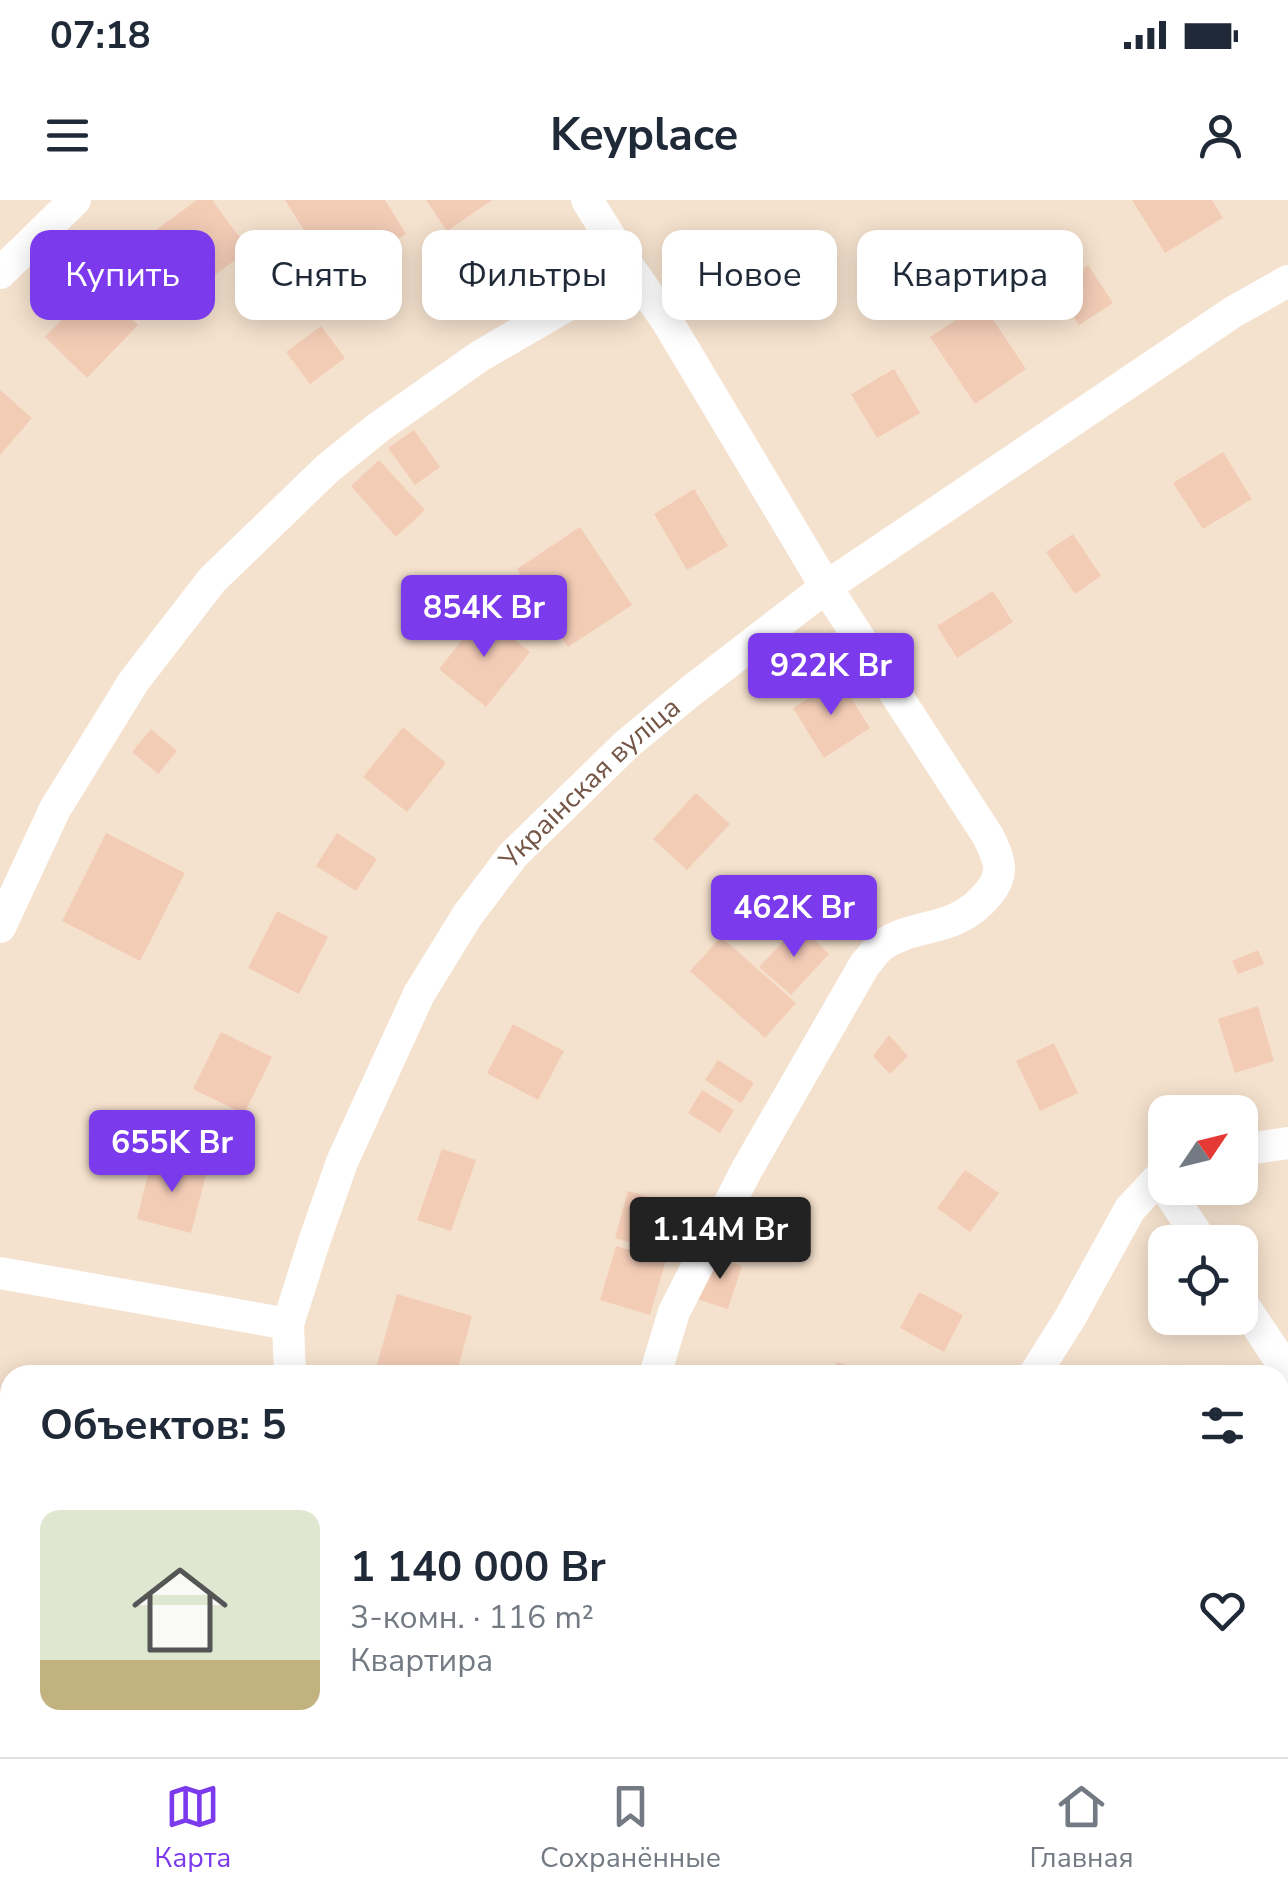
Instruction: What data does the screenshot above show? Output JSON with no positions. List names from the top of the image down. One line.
{"streets":{"street":["Украінская вуліца"]},"north":"top right","page":{"status":"07:18","header":"Keyplace","chip":["Купить","Снять","Фильтры","Новое","Квартира"],"price":["854K Br","922K Br","462K Br","655K Br","1.14M Br"],"heading":"Объектов: 5","list":[{"name":"1 140 000 Br","note":"3-комн. · 116 m² · Квартира"}],"tabs":["Карта","Сохранённые","Главная"]}}
